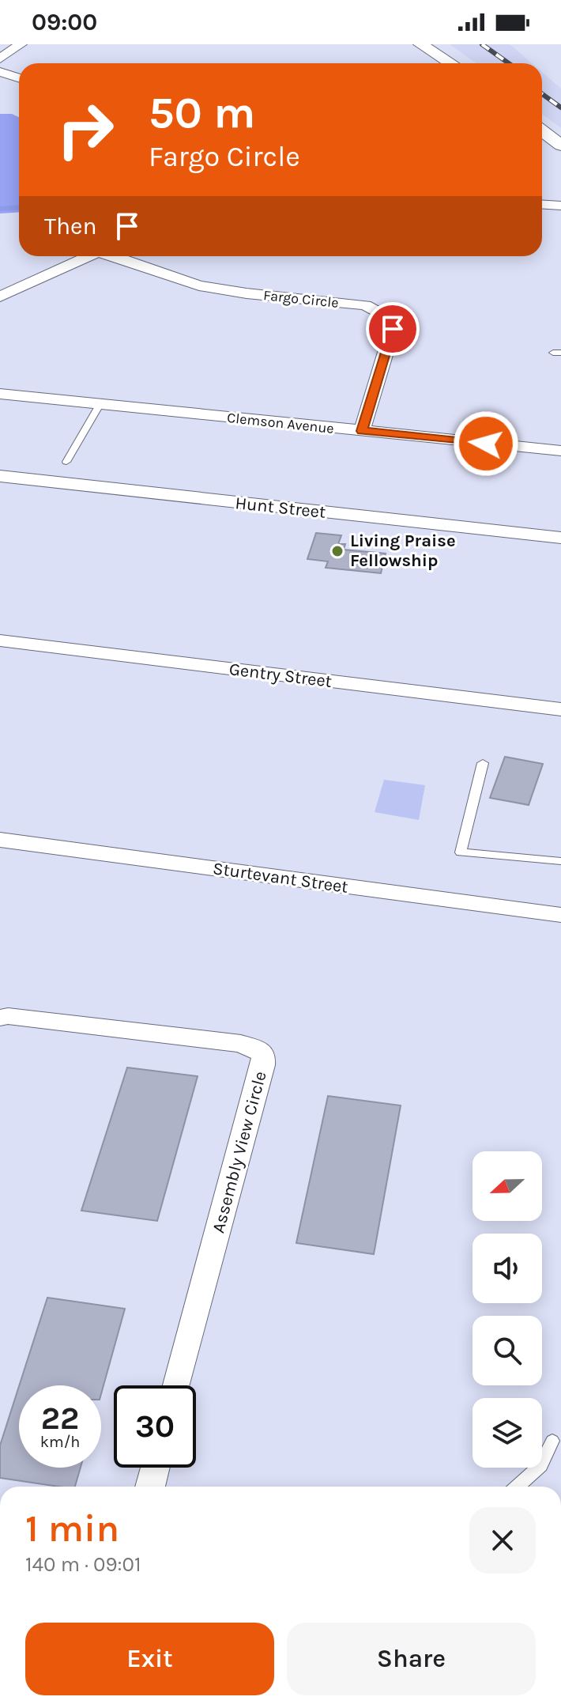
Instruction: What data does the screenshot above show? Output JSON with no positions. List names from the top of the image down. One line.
{"streets":{"street":["Fargo Circle","Clemson Avenue","Hunt Street","Gentry Street","Sturtevant Street","Assembly View Circle"]},"crossings":[["Fargo Circle","Clemson Avenue"]],"places":["Living Praise Fellowship"],"north":"left","page":{"status":"09:00","turn":["50 m","Fargo Circle"],"then":"Then","speed":"22 km/h","limit":"30","heading":["1 min","140 m · 09:01"],"buttons":["Exit","Share"]}}
